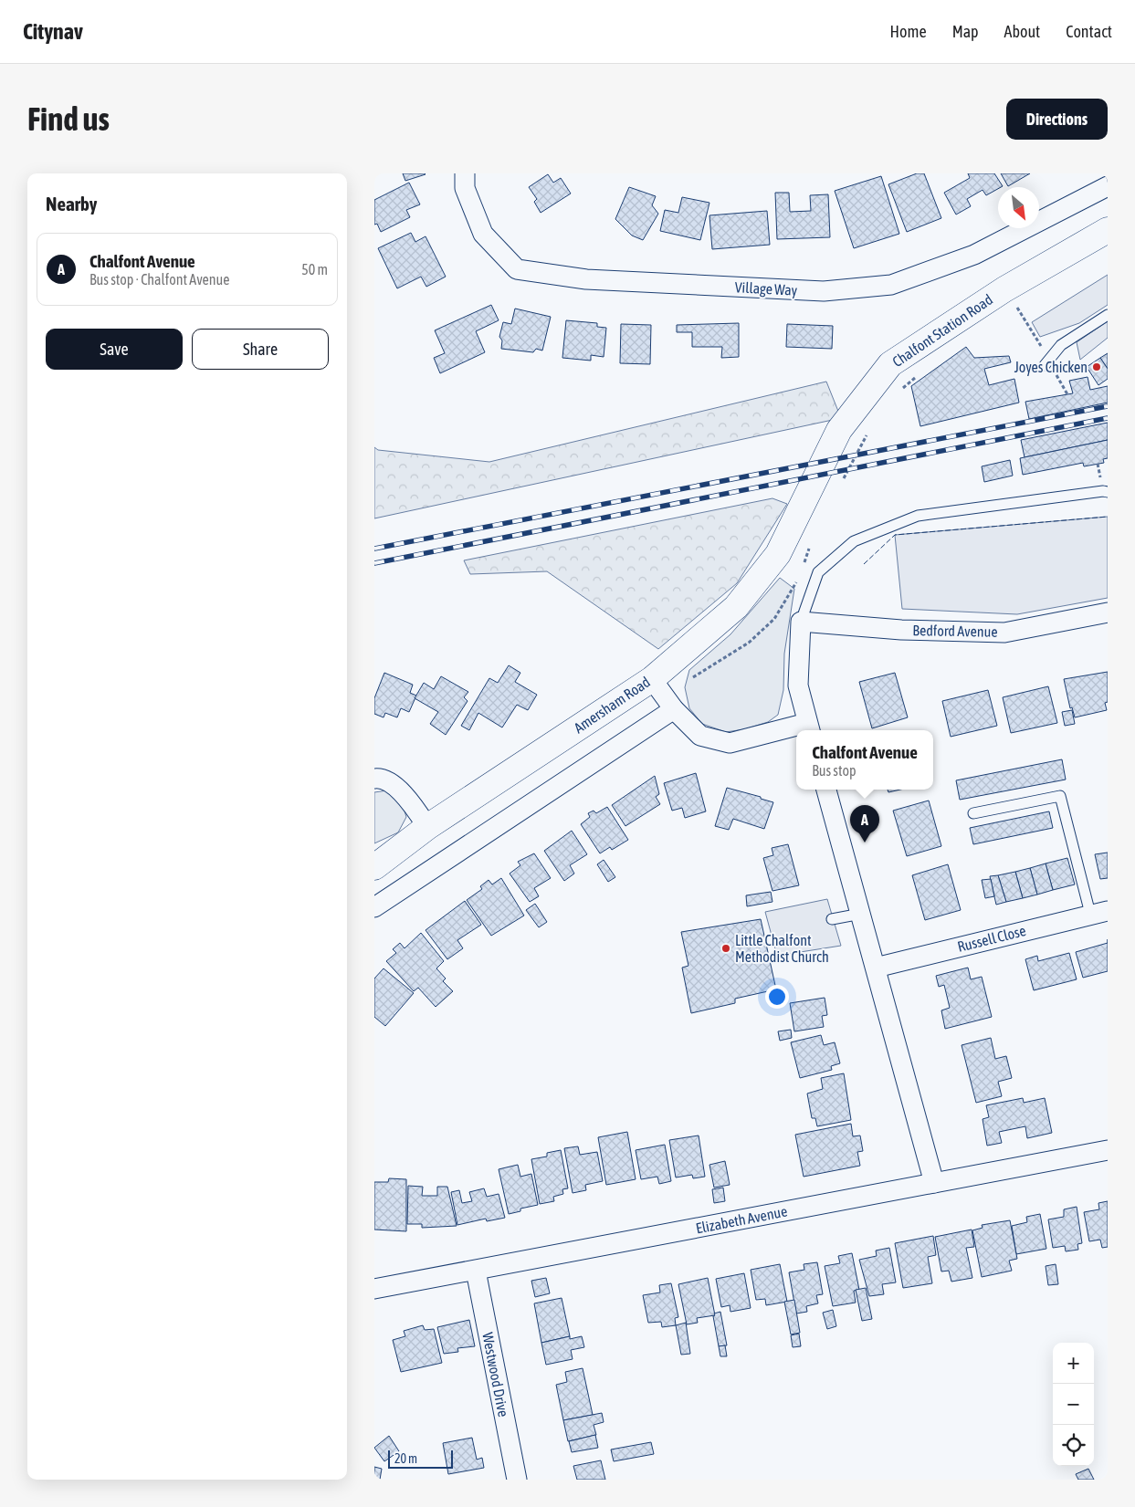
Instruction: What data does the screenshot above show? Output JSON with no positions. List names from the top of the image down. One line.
{"streets":{"main road":["Chalfont Station Road","Amersham Road"],"street":["Village Way","Bedford Avenue","Russell Close","Elizabeth Avenue","Westwood Drive"]},"crossings":[["Chalfont Station Road","Amersham Road"],["Elizabeth Avenue","Westwood Drive"]],"places":["Joyes Chicken","Little Chalfont Methodist Church"],"scale_bar":"20 m","north":"bottom right","page":{"header":"Citynav","nav":["Home","Map","About","Contact"],"buttons":["Directions",["Save","Share"]],"title":"Find us","heading":"Nearby","list":[{"mark":"A","name":"Chalfont Avenue","note":"Bus stop · Chalfont Avenue","value":"50 m"}],"popup":["Chalfont Avenue","Bus stop"],"pins":"A","map_buttons":["+","−"],"scale":"20 m"}}
